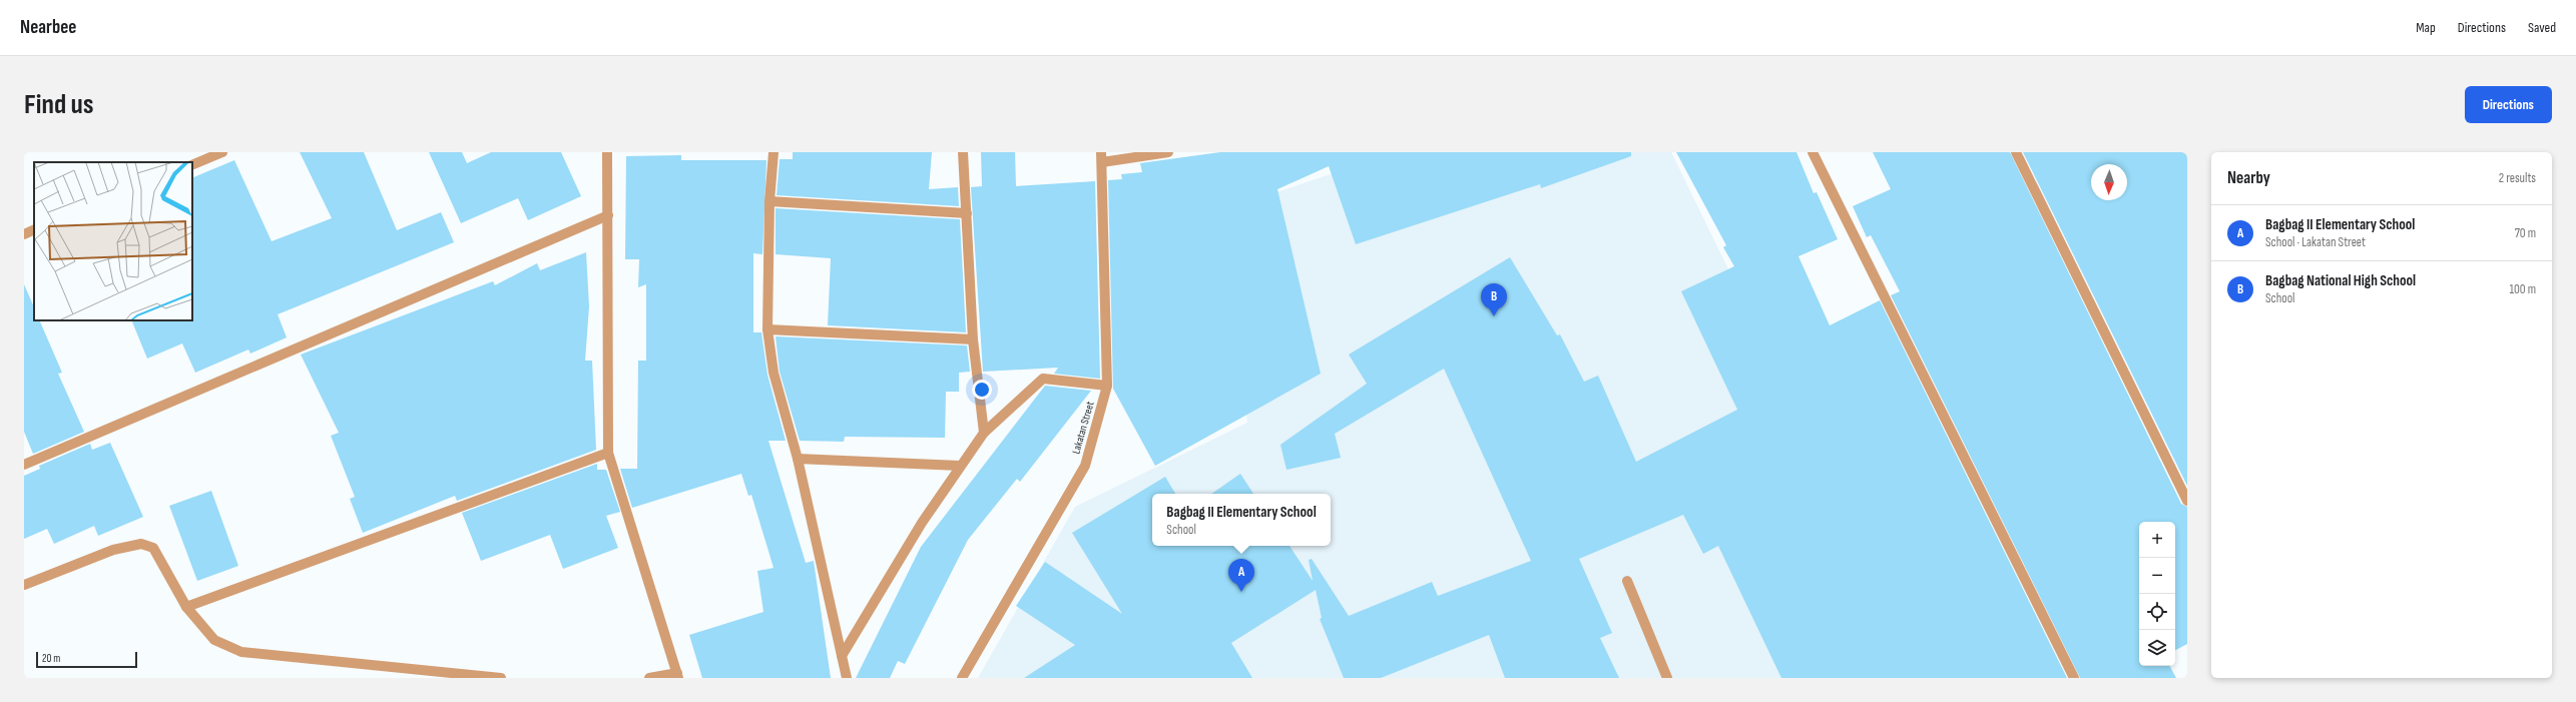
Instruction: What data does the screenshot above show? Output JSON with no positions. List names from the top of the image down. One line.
{"streets":{"street":["Lakatan Street"]},"scale_bar":"20 m","north":"bottom","page":{"header":"Nearbee","nav":["Map","Directions","Saved"],"buttons":"Directions","title":"Find us","heading":["Nearby","2 results"],"list":[{"mark":"A","name":"Bagbag II Elementary School","note":"School · Lakatan Street","value":"70 m"},{"mark":"B","name":"Bagbag National High School","note":"School","value":"100 m"}],"pins":["B","A"],"popup":["Bagbag II Elementary School","School"],"map_buttons":["+","−"],"scale":"20 m"}}
